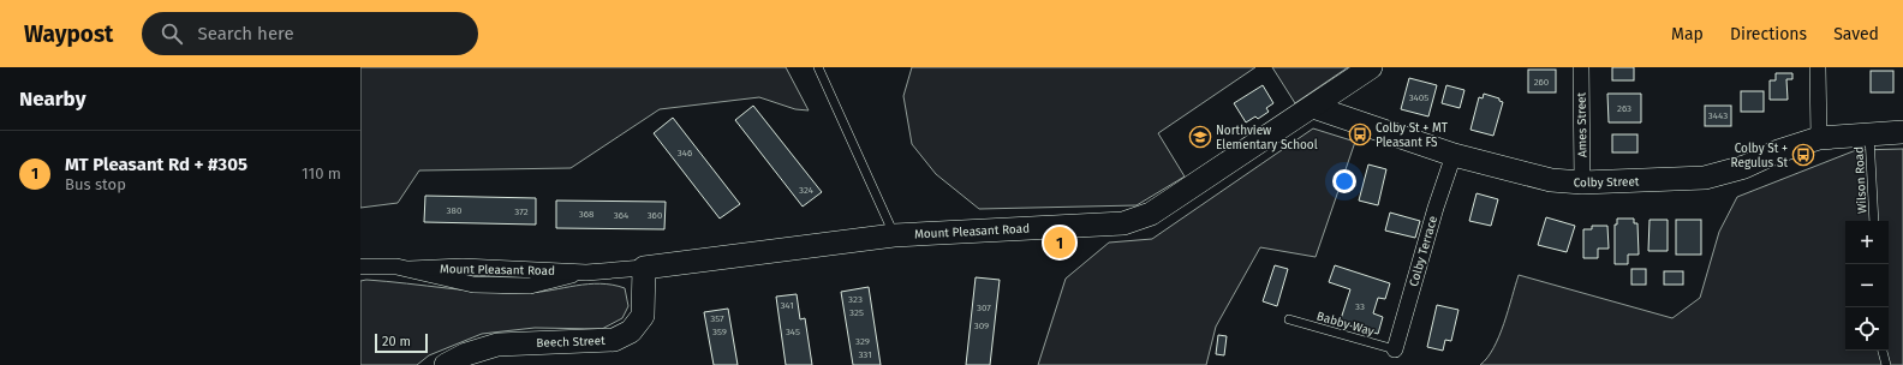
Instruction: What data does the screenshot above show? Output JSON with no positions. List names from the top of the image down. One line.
{"streets":{"street":["Ames Street","Colby Street","Mount Pleasant Road","Colby Terrace","Beech Street"],"lane":["Wilson Road","Babby Way"]},"crossings":[["Ames Street","Colby Street"],["Wilson Road","Colby Street"],["Colby Street","Mount Pleasant Road"],["Colby Street","Colby Terrace"],["Mount Pleasant Road","Beech Street"],["Colby Terrace","Babby Way"]],"places":{"bus stop":["Colby St + MT Pleasant FS","Colby St + Regulus St"],"school or university":["Northview Elementary School"]},"house_numbers":["260","3405","263","3443","346","324","380","372","368","364","360","323","341","33","307","325","357","309","359","345","329","331"],"scale_bar":"20 m","page":{"header":"Waypost","search":"Search here","nav":["Map","Directions","Saved"],"heading":"Nearby","list":[{"mark":"1","name":"MT Pleasant Rd + #305","note":"Bus stop","value":"110 m"}],"map_buttons":["+","−"],"pins":"1","scale":"20 m"}}
